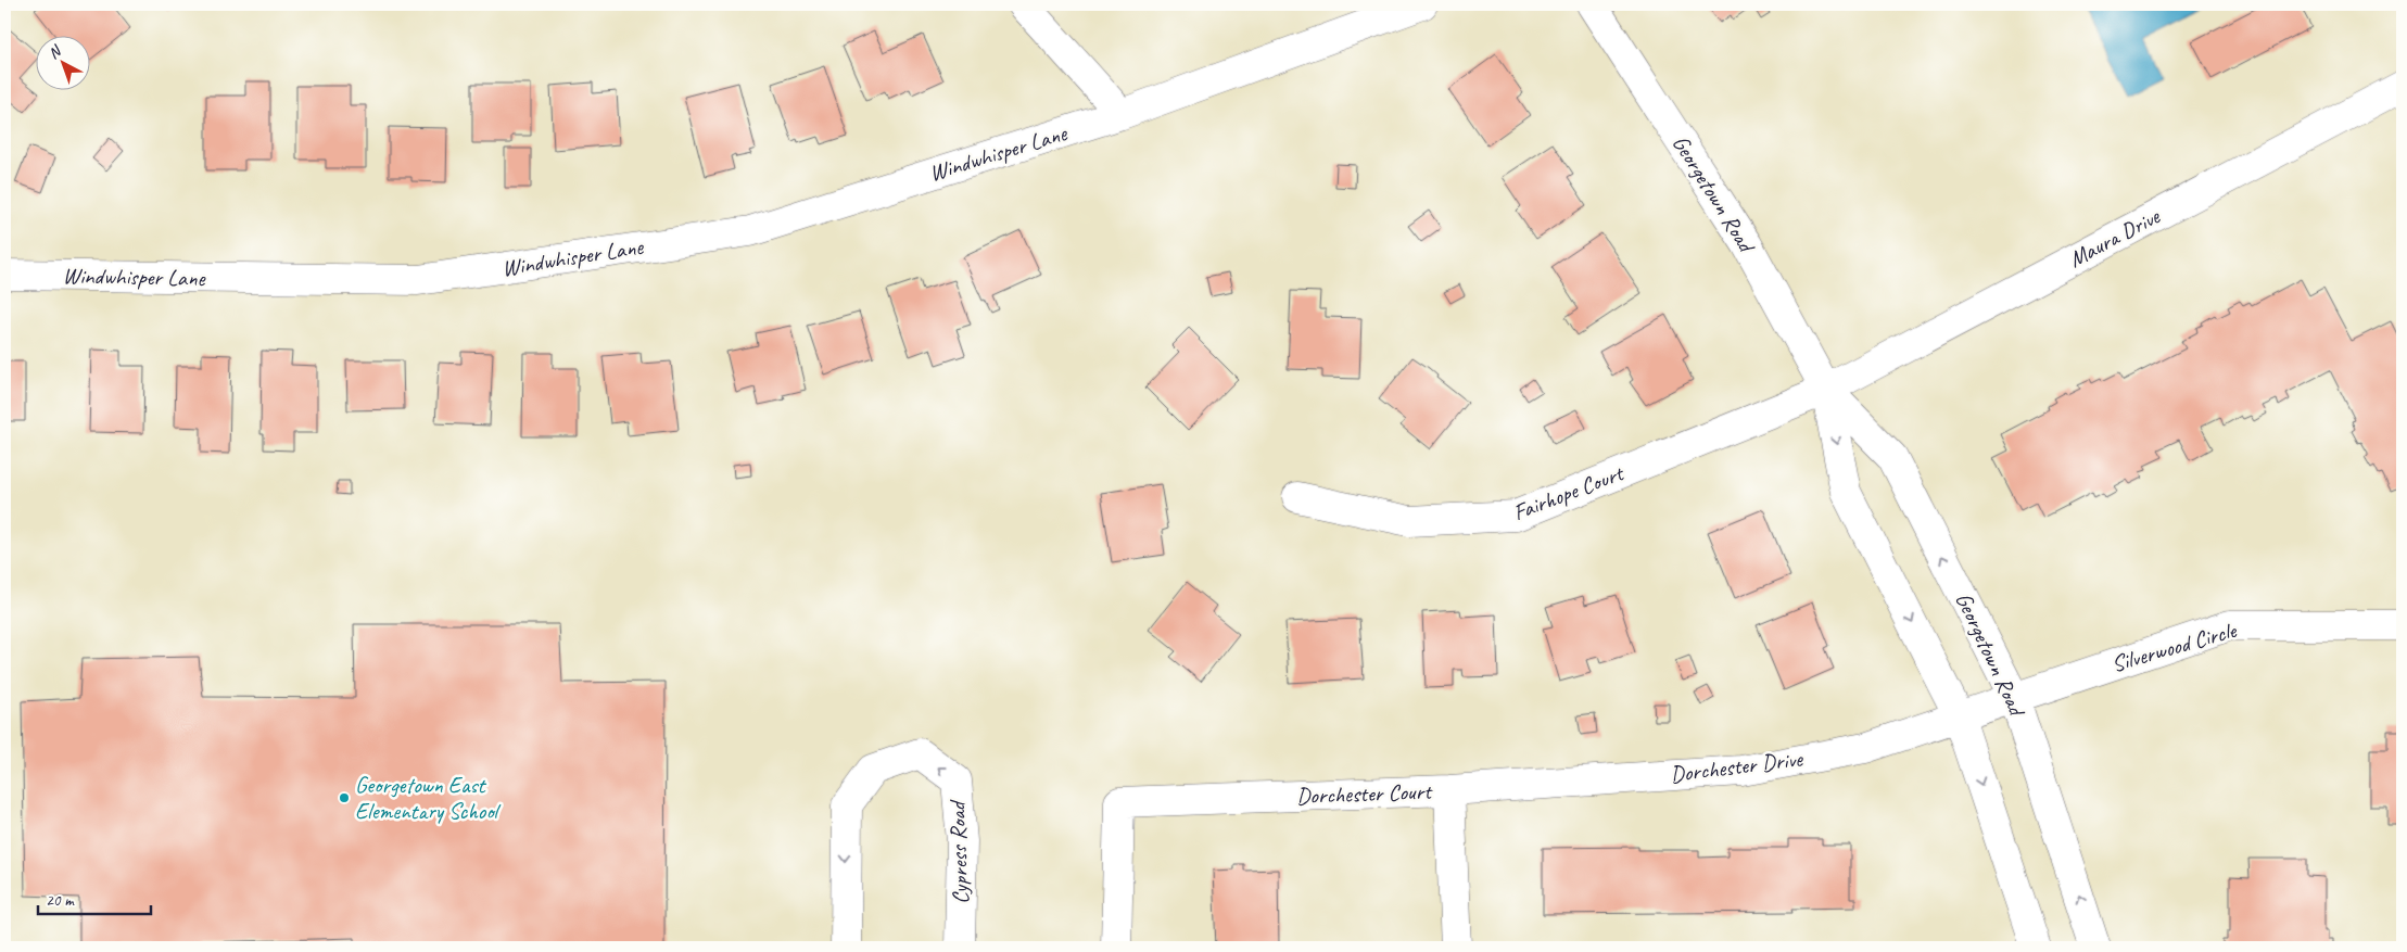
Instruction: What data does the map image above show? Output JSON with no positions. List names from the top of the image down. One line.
{"streets":{"street":["Windwhisper Lane","Georgetown Road","Maura Drive","Fairhope Court","Silverwood Circle","Dorchester Drive","Dorchester Court","Cypress Road"]},"crossings":[["Georgetown Road","Maura Drive"],["Georgetown Road","Fairhope Court"],["Georgetown Road","Silverwood Circle"],["Georgetown Road","Dorchester Drive"],["Maura Drive","Fairhope Court"],["Silverwood Circle","Dorchester Drive"],["Dorchester Drive","Dorchester Court"]],"places":["Georgetown East Elementary School"],"scale_bar":"20 m","north":"top left"}
